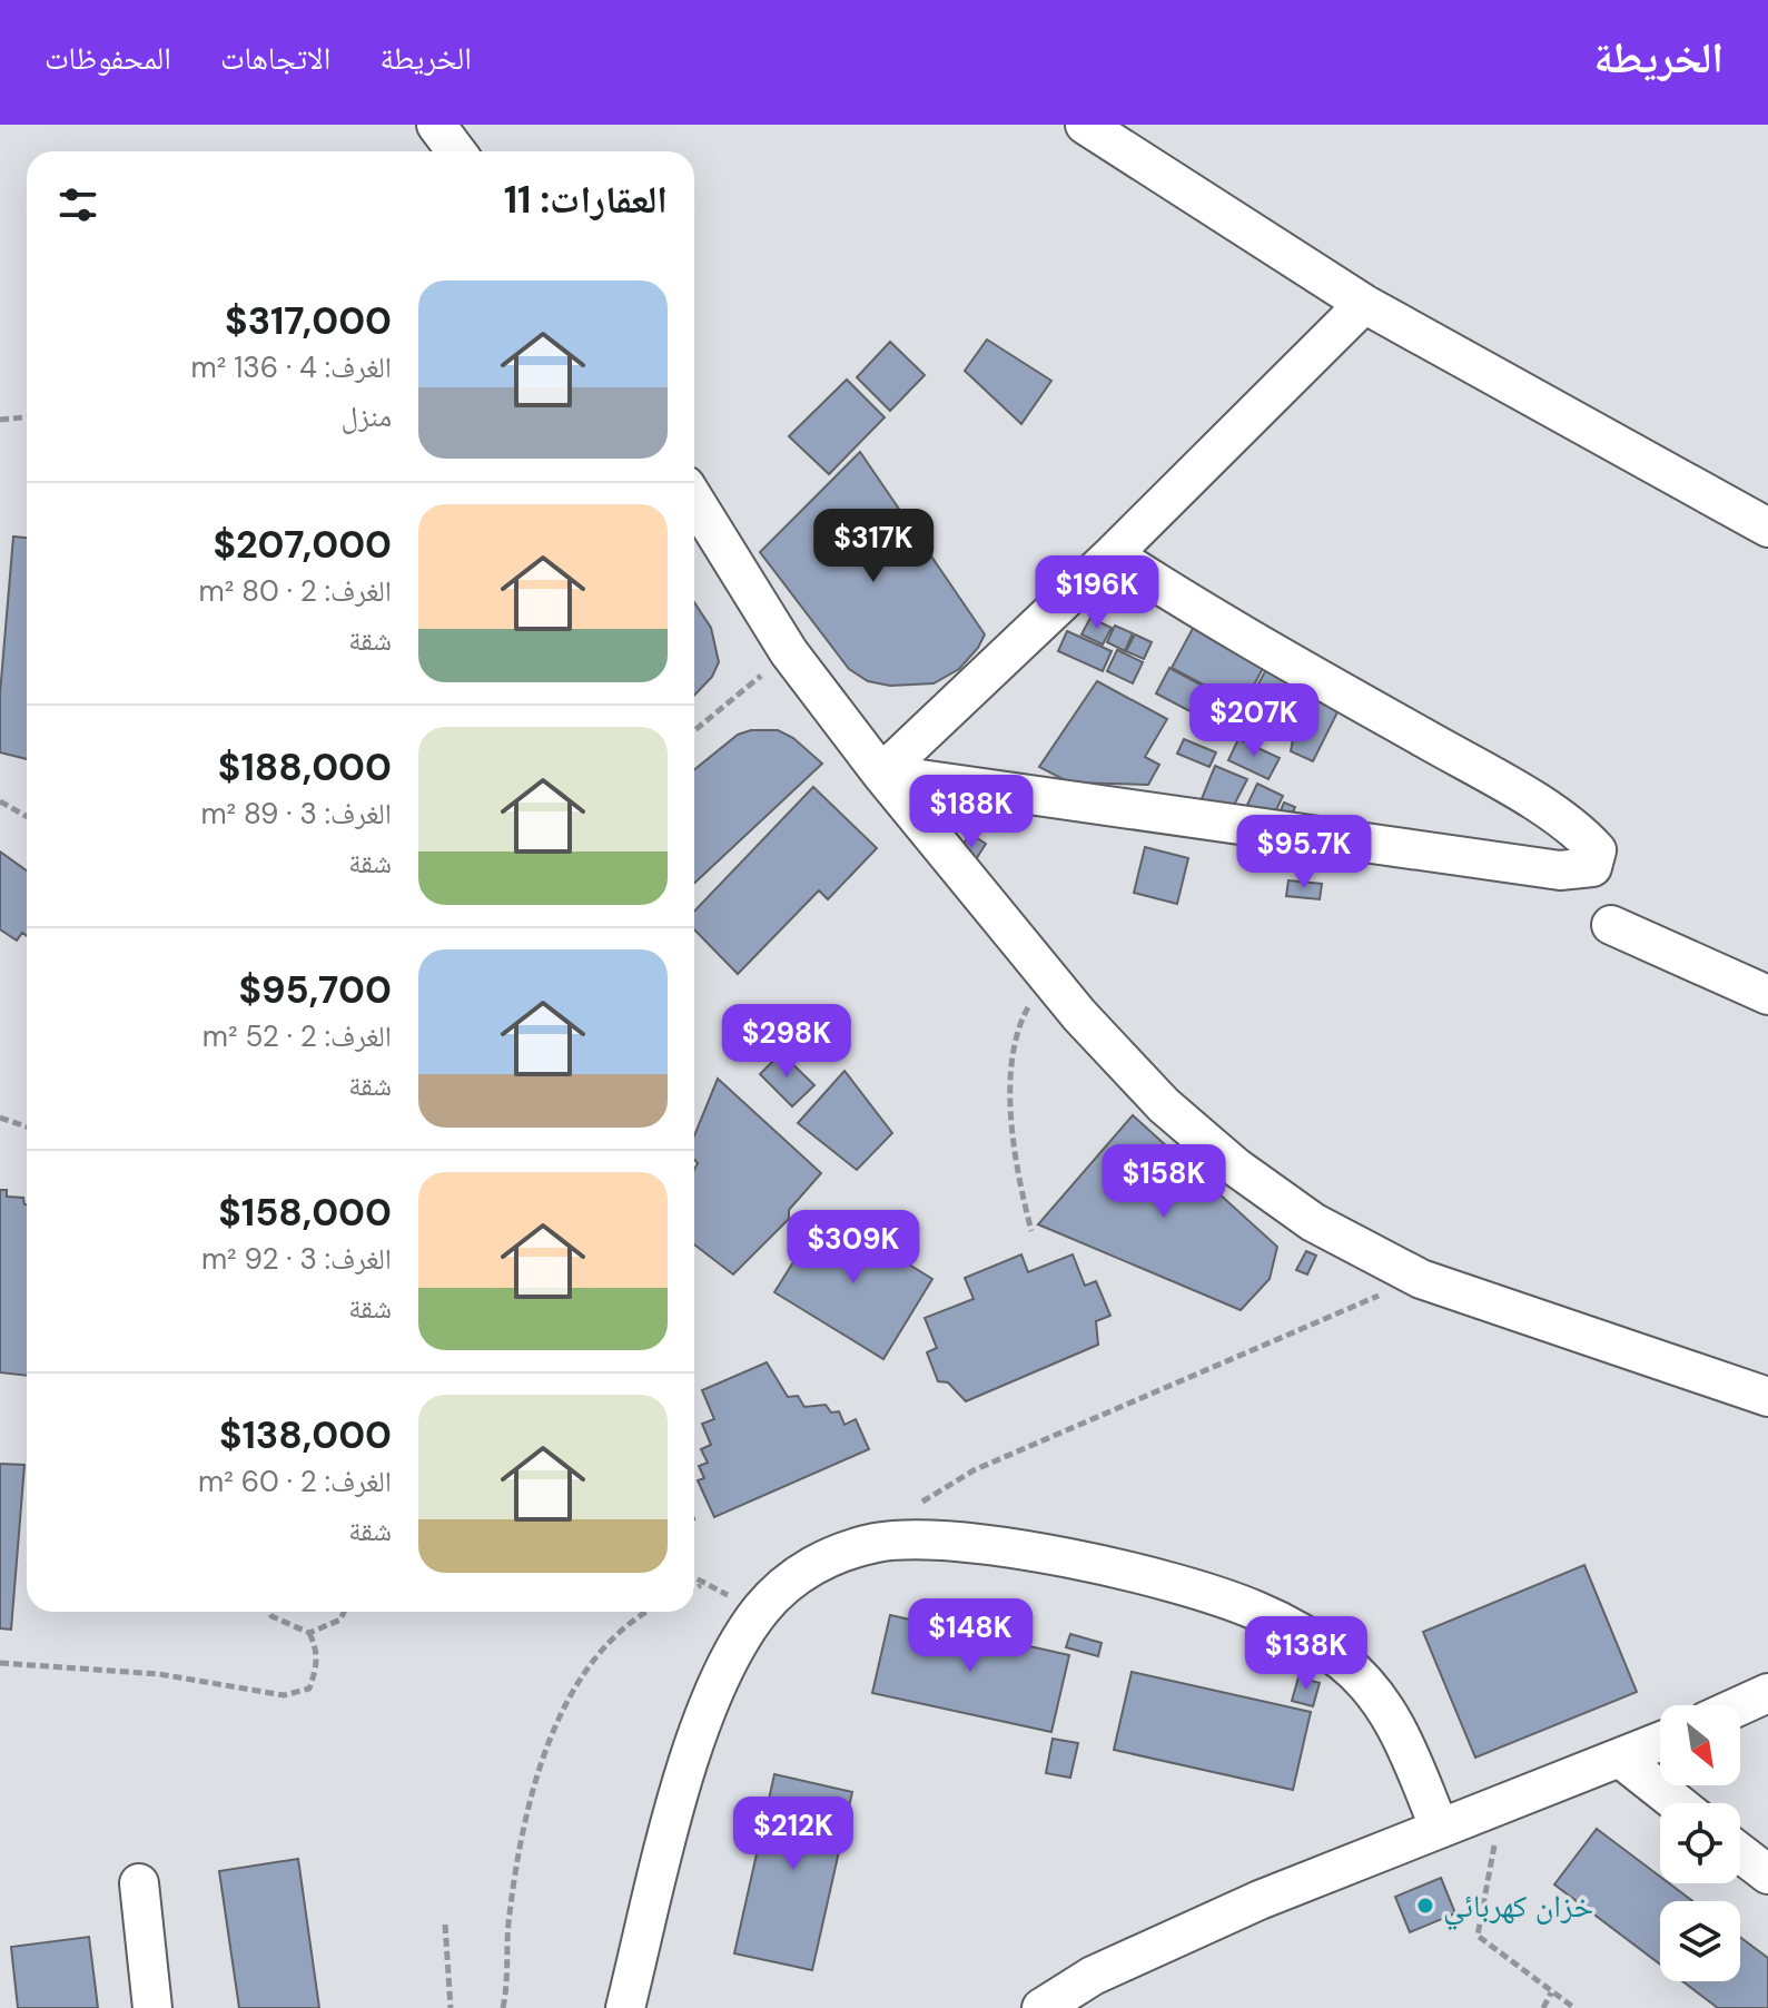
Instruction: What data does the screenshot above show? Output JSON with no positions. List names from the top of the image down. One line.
{"places":["خزان كهربائي"],"north":"bottom right","page":{"header":"الخريطة","nav":["الخريطة","الاتجاهات","المحفوظات"],"heading":"العقارات: 11","list":[{"name":"$317,000","note":"الغرف: 4 · 136 m² · منزل"},{"name":"$207,000","note":"الغرف: 2 · 80 m² · شقة"},{"name":"$188,000","note":"الغرف: 3 · 89 m² · شقة"},{"name":"$95,700","note":"الغرف: 2 · 52 m² · شقة"},{"name":"$158,000","note":"الغرف: 3 · 92 m² · شقة"},{"name":"$138,000","note":"الغرف: 2 · 60 m² · شقة"}],"price":["$317K","$196K","$207K","$188K","$95.7K","$298K","$158K","$309K","$148K","$138K","$212K"]}}
